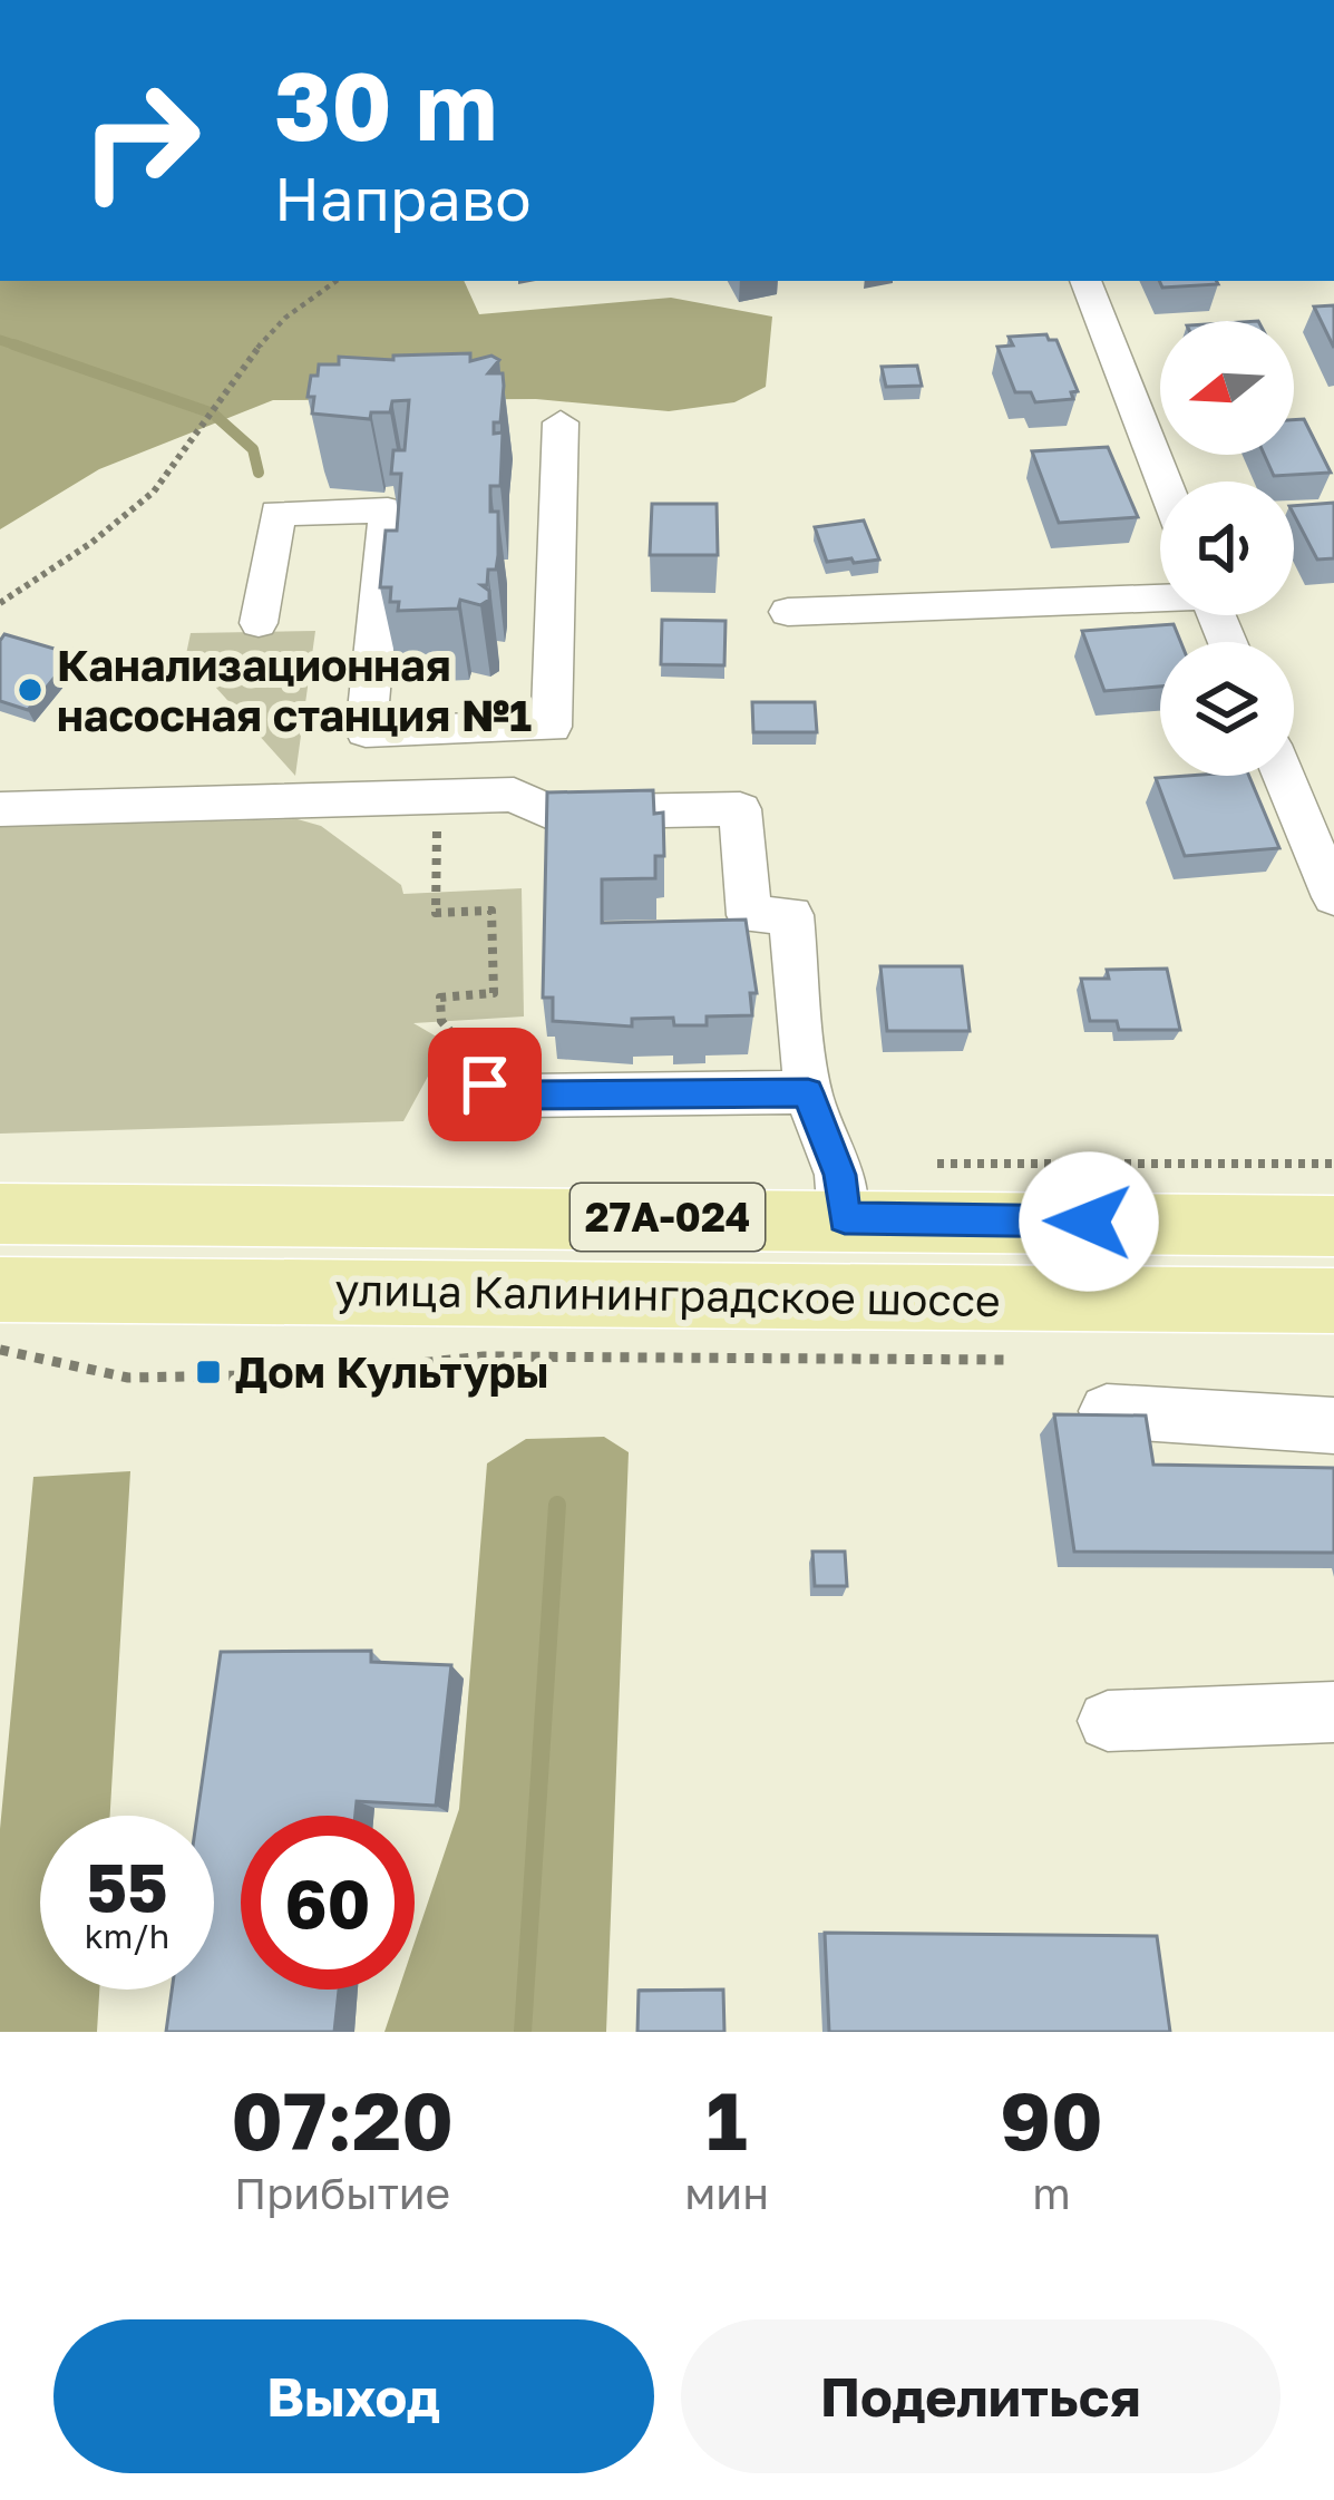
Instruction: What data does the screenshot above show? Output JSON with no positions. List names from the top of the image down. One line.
{"streets":{"main road":["27А-024","улица Калининградское шоссе"]},"places":{"other":["Канализационная насосная станция №1"],"transit":["Дом Культуры"]},"north":"left","page":{"turn":["30 m","Направо"],"speed":"55 km/h","limit":"60","eta":["07:20","Прибытие","1","мин","90","m"],"buttons":["Выход","Поделиться"]}}
